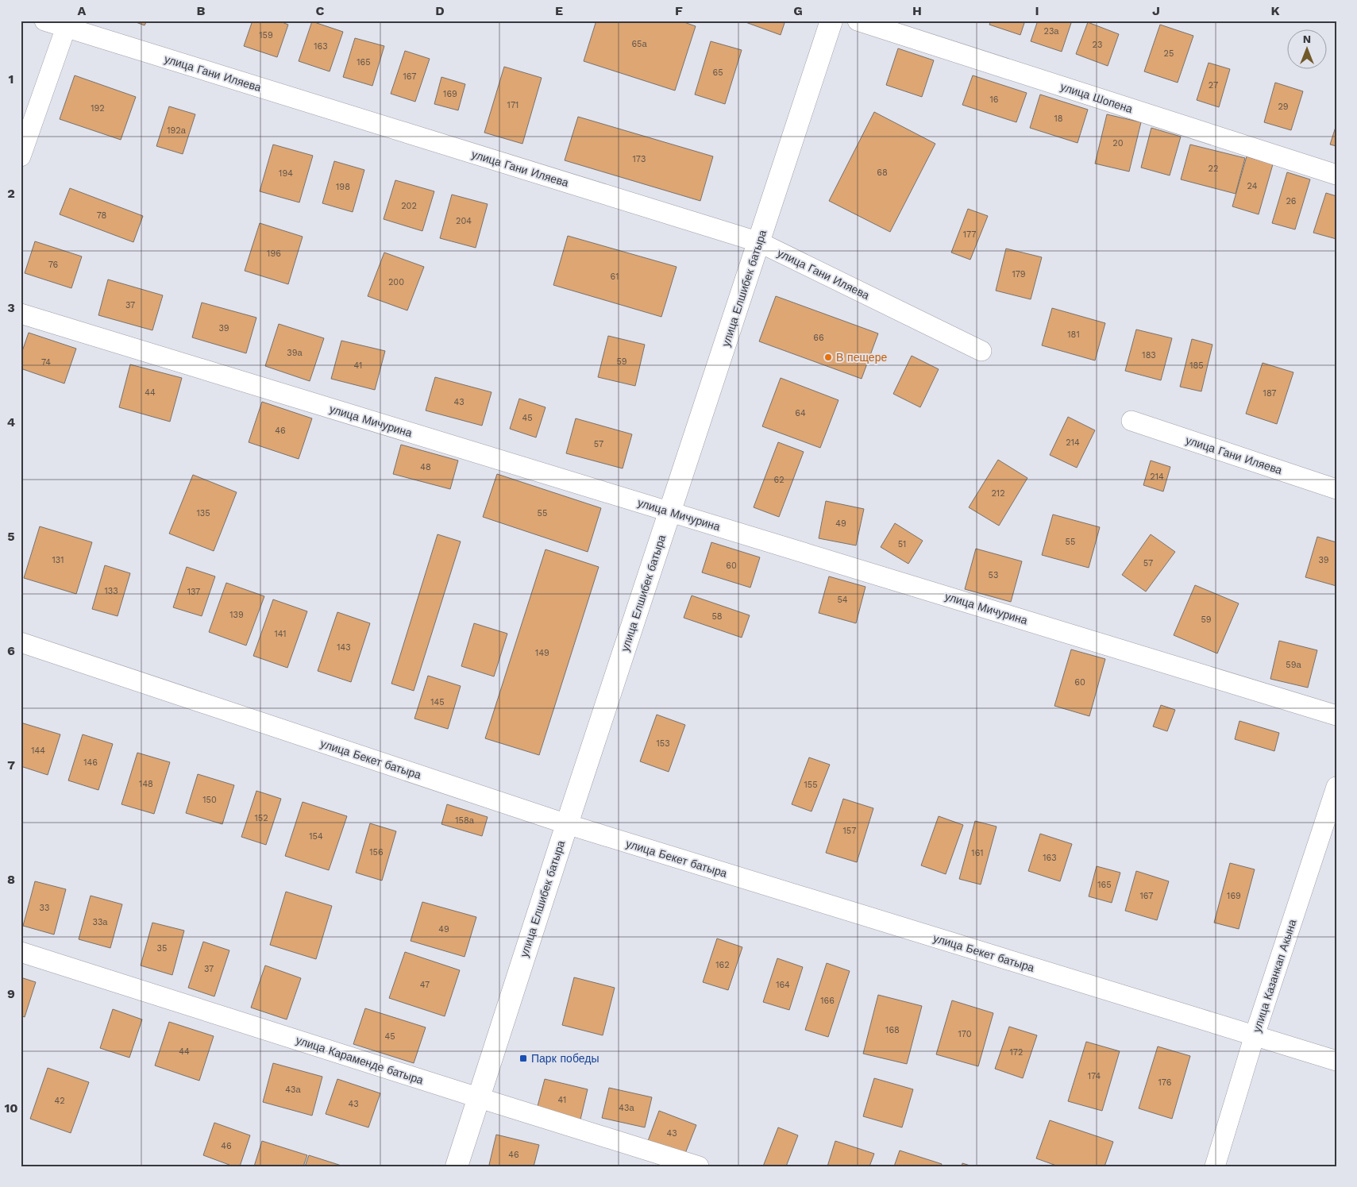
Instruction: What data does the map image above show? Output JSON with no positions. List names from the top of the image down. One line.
{"streets":{"main road":["улица Елшибек батыра"],"street":["улица Гани Иляева","улица Шопена","улица Мичурина","улица Бекет батыра","улица Казанкап Акына","улица Караменде батыра"]},"crossings":[["улица Гани Иляева","улица Елшибек батыра"],["улица Елшибек батыра","улица Мичурина"],["улица Елшибек батыра","улица Бекет батыра"],["улица Елшибек батыра","улица Караменде батыра"],["улица Бекет батыра","улица Казанкап Акына"]],"places":{"other":["В пещере"],"transit":["Парк победы"]},"house_numbers":["23а","159","65а","23","163","25","165","65","167","27","169","16","171","29","192","18","192а","20","173","22","68","194","24","198","26","202","78","204","177","196","76","179","61","200","37","39","181","66","39а","183","59","74","41","185","44","187","43","64","45","46","214","57","48","214","62","212","135","55","49","55","51","131","39","57","60","53","133","137","54","139","58","59","141","143","149","59а","60","145","153","144","146","148","155","150","152","158а","157","154","156","161","163","165","167","169","33","33а","49","35","162","37","47","164","166","168","170","45","44","172","174","176","43а","41","42","43","43а","43","46","46"],"north":"top","grid":{"columns":["A","B","C","D","E","F","G","H","I","J","K"],"rows":["1","2","3","4","5","6","7","8","9","10"]}}
